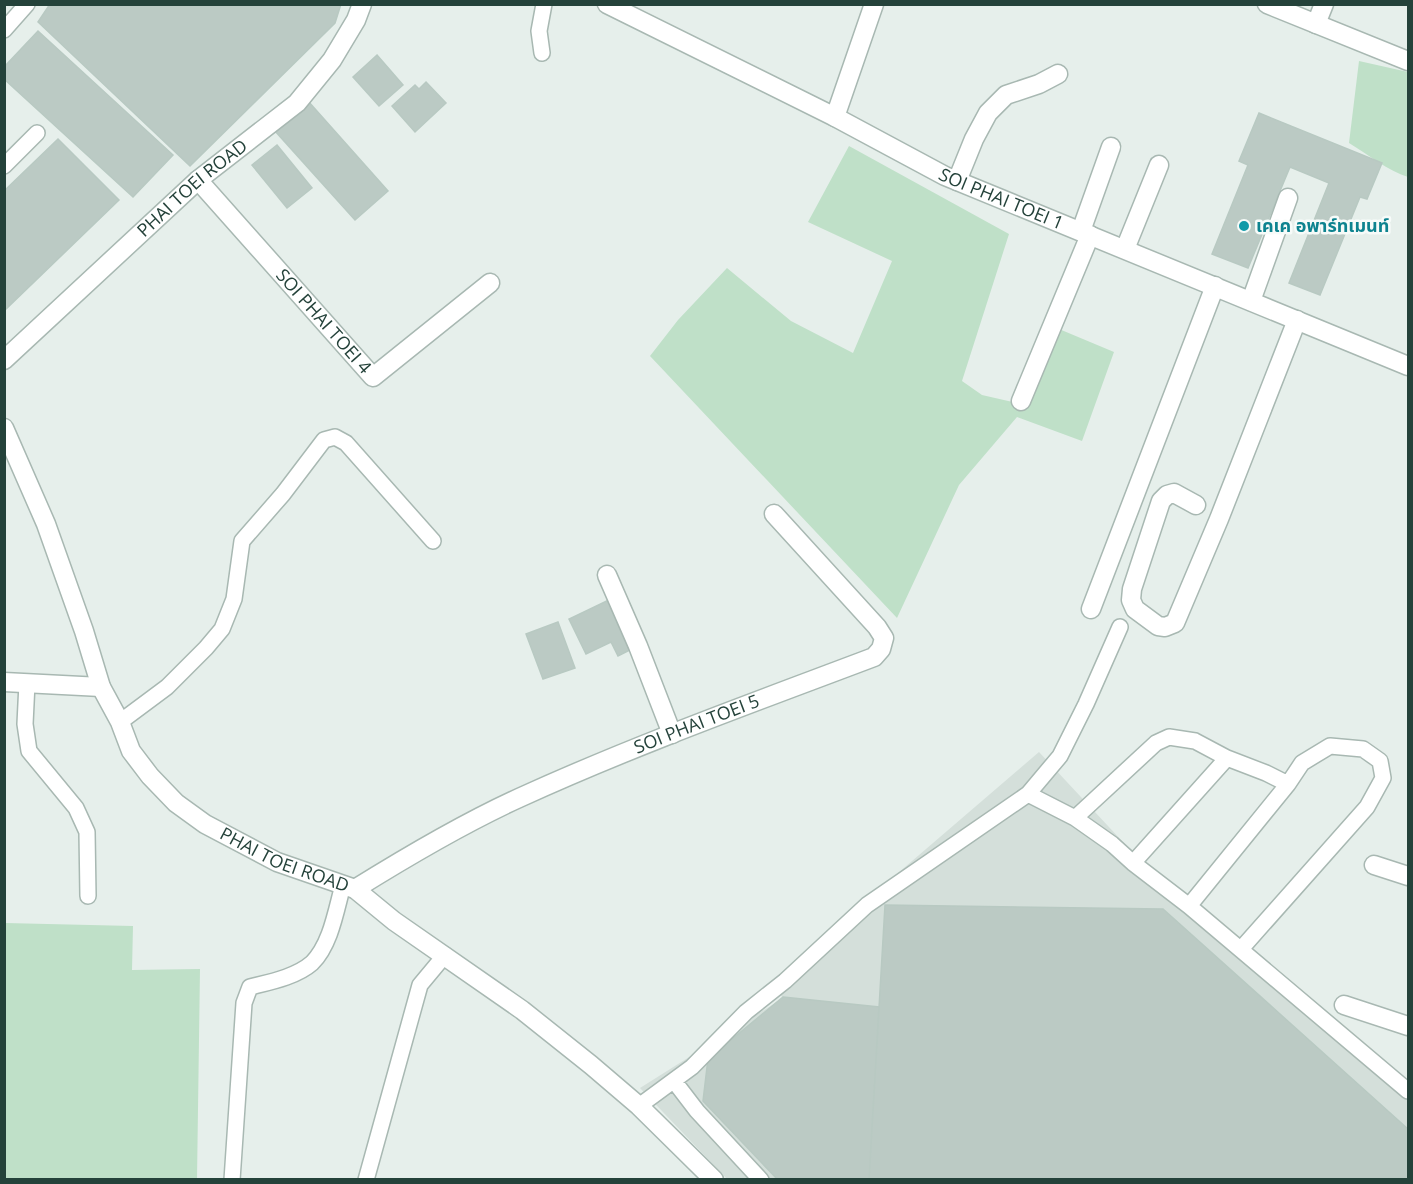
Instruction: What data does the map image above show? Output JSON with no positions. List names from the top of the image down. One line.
{"streets":{"street":["PHAI TOEI ROAD","SOI PHAI TOEI 1","SOI PHAI TOEI 4","SOI PHAI TOEI 5"]},"crossings":[["PHAI TOEI ROAD","SOI PHAI TOEI 4"],["PHAI TOEI ROAD","SOI PHAI TOEI 5"]],"places":["เคเค อพาร์ทเมนท์"]}
